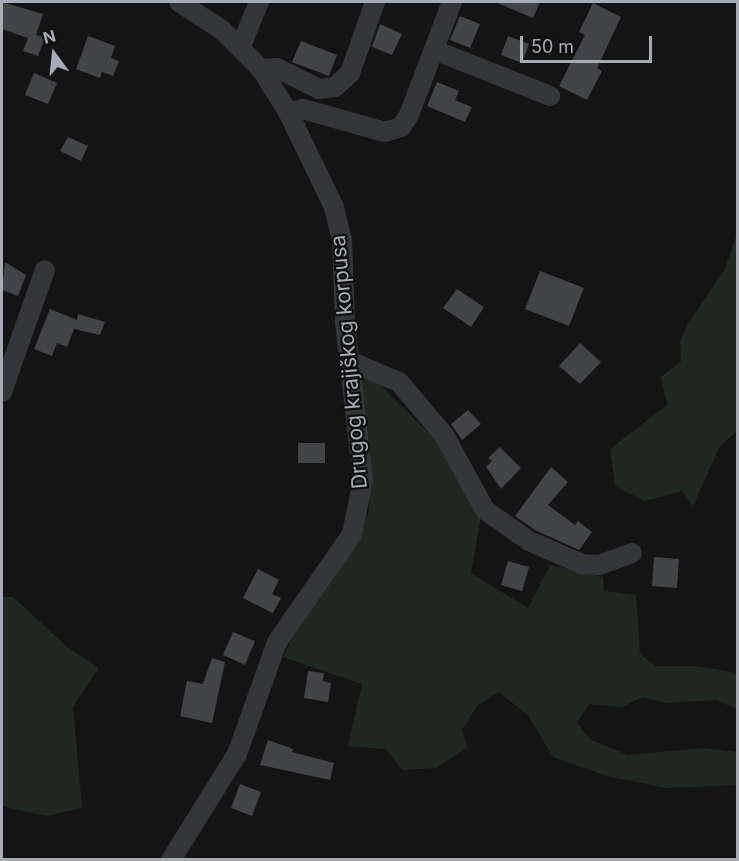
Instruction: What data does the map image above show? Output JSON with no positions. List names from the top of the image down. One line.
{"streets":{"street":["Drugog krajiškog korpusa"]},"scale_bar":"50 m","north":"top"}
